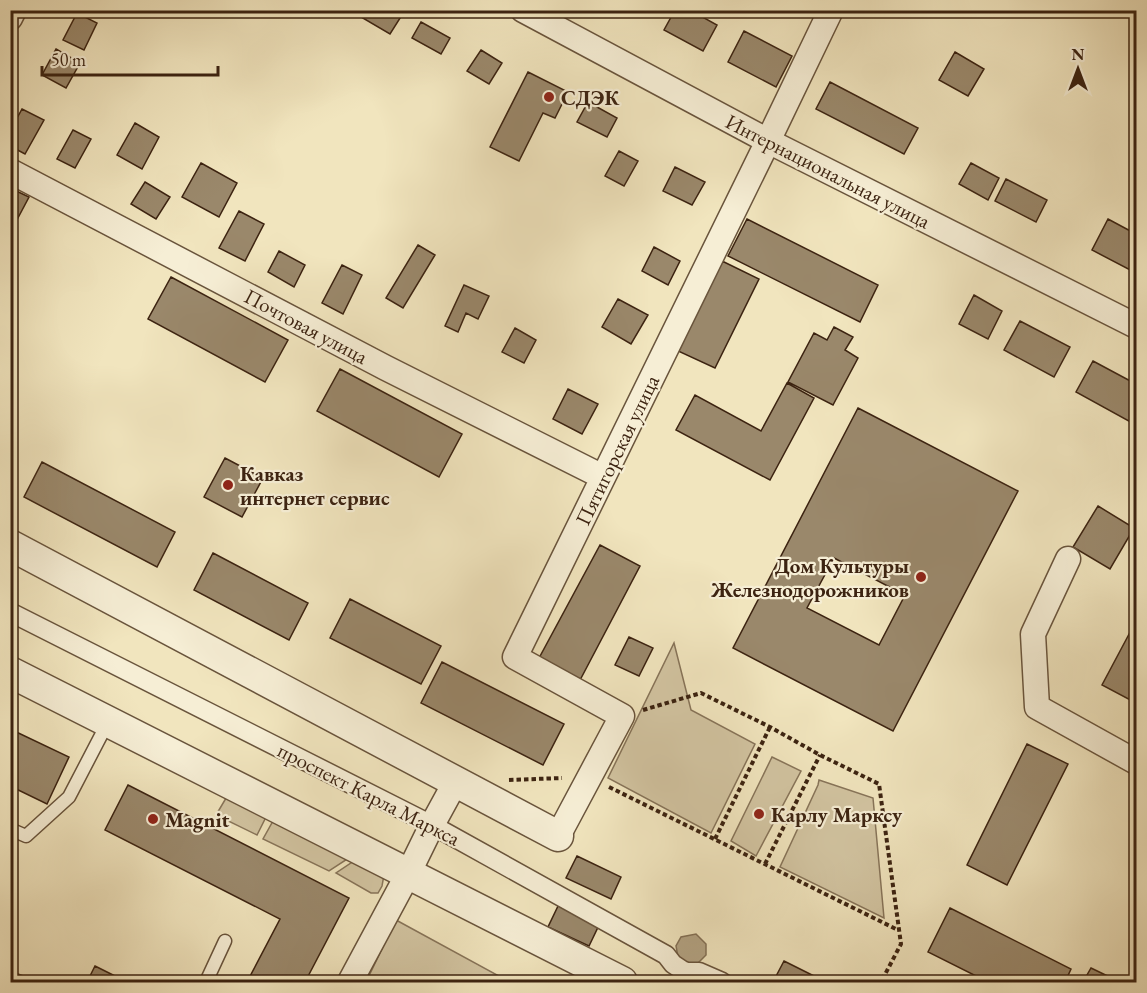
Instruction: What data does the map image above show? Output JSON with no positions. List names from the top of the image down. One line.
{"streets":{"street":["Интернациональная улица","Почтовая улица","Пятигорская улица","проспект Карла Маркса"]},"crossings":[["Интернациональная улица","Пятигорская улица"],["Почтовая улица","Пятигорская улица"]],"places":["СДЭК","Кавказ интернет сервис","Дом Культуры Железнодорожников","Карлу Марксу","Magnit"],"scale_bar":"50 m","north":"top"}
